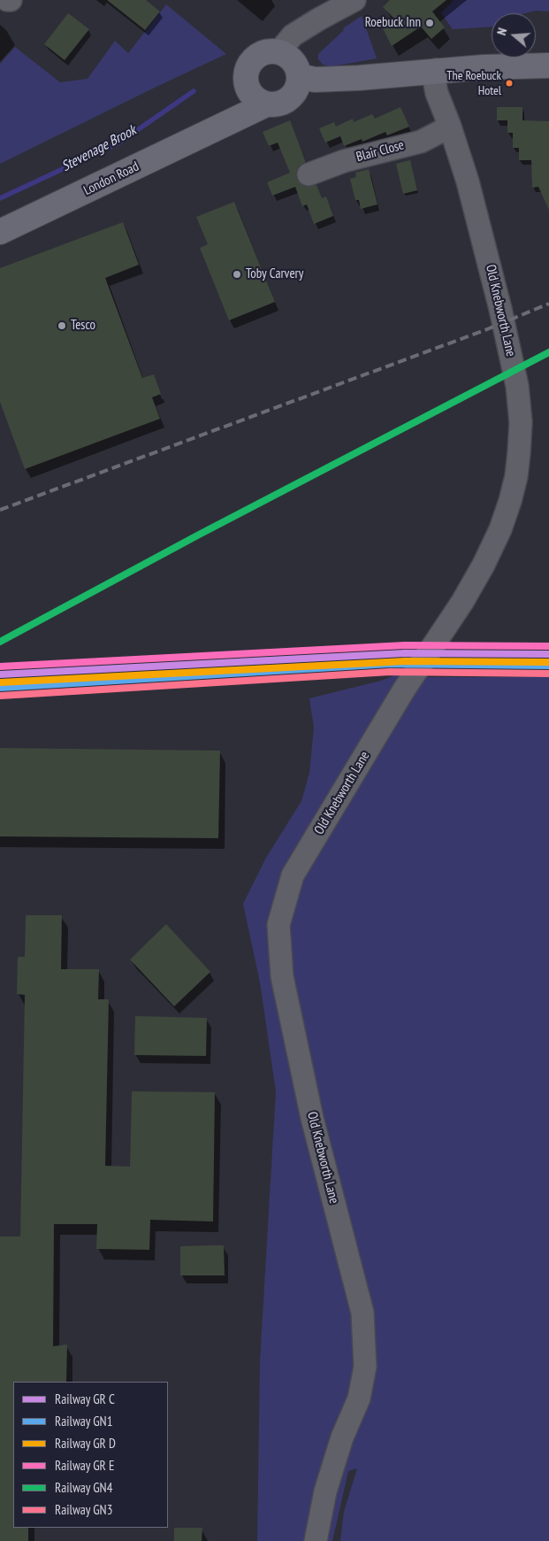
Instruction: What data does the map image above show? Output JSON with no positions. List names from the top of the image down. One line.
{"streets":{"main road":["London Road"],"street":["Blair Close","Old Knebworth Lane"]},"crossings":[["Blair Close","Old Knebworth Lane"]],"water":["Stevenage Brook"],"places":["Roebuck Inn","The Roebuck Hotel","Toby Carvery","Tesco"],"lines":["rail line GN4","rail line GN1","rail line GN3"],"legend":["Railway GR C","Railway GN1","Railway GR D","Railway GR E","Railway GN4","Railway GN3"],"north":"left"}
